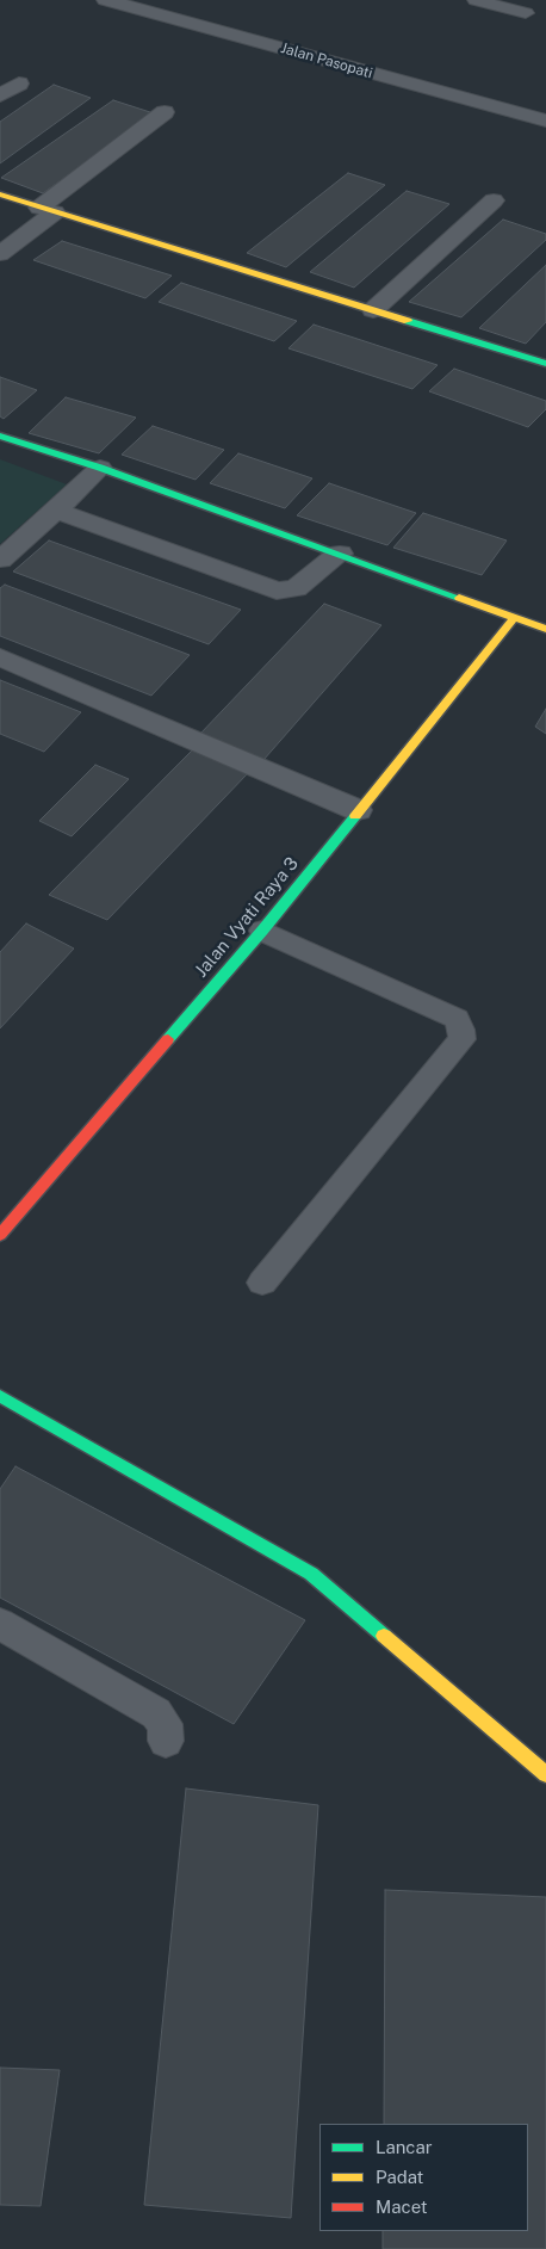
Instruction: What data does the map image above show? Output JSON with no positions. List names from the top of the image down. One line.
{"streets":{"street":["Jalan Pasopati","Jalan Vyati Raya 3"]},"legend":["Lancar","Padat","Macet"]}
